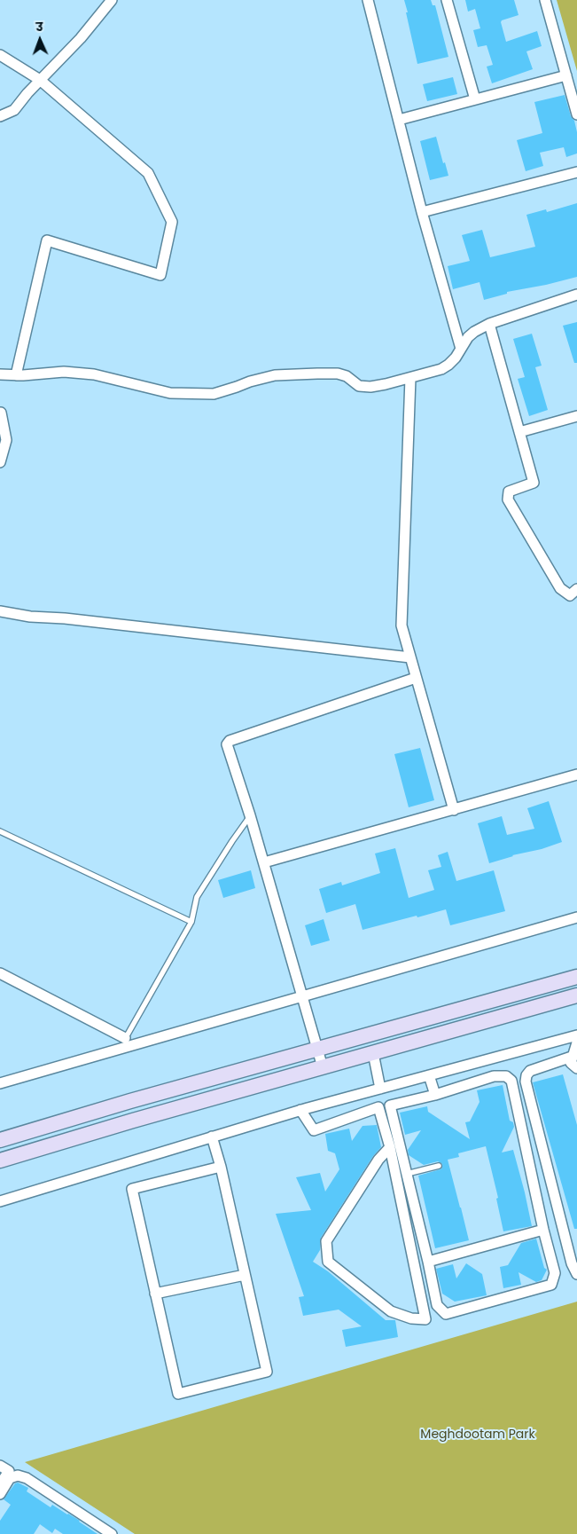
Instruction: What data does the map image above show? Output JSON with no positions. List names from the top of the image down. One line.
{"parks":["Meghdootam Park"],"north":"top"}
